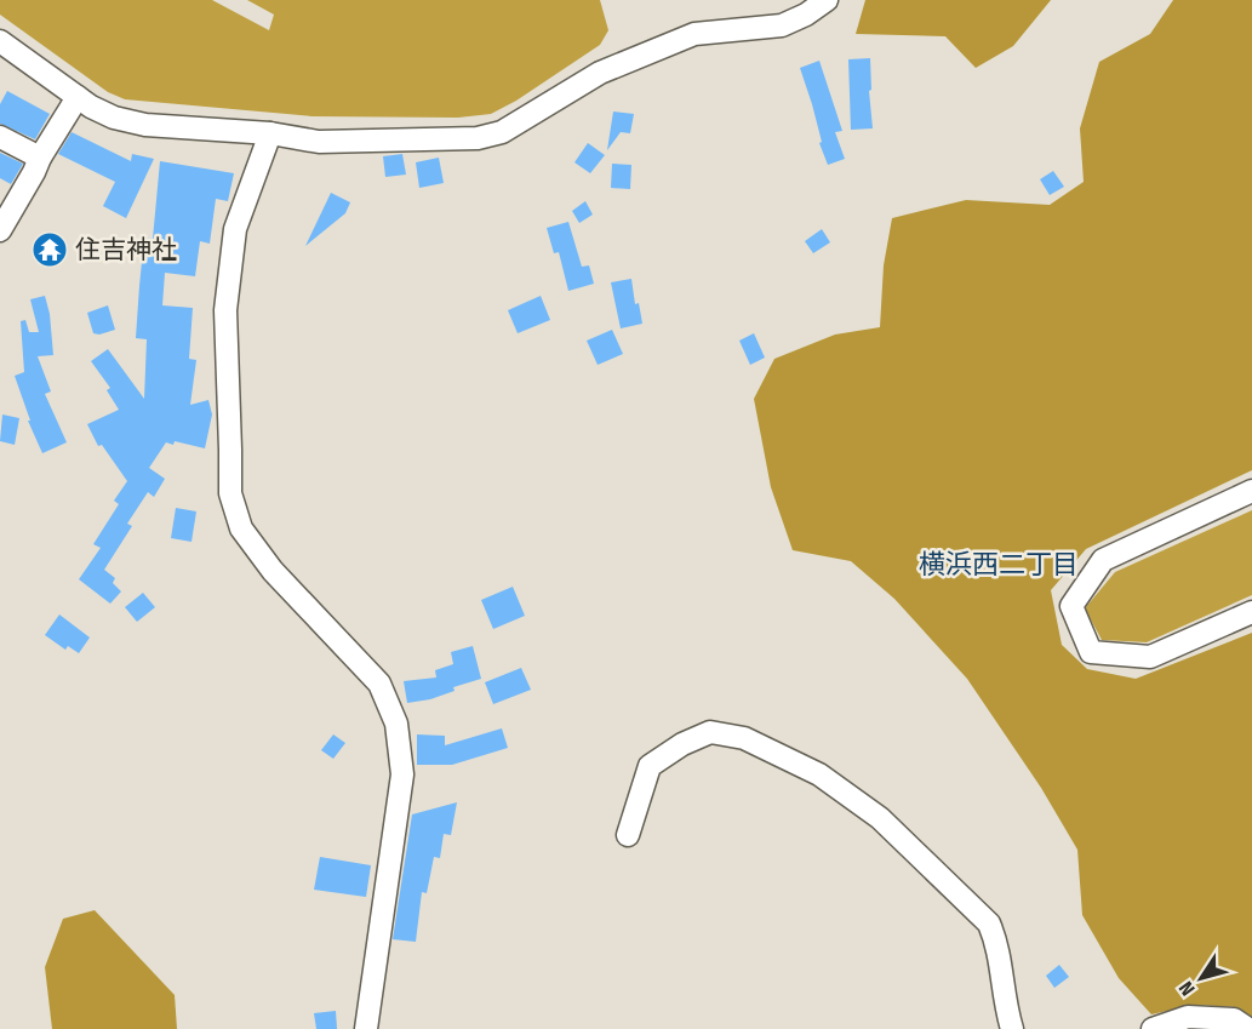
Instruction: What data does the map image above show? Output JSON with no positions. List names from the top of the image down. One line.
{"districts":["横浜西二丁目"],"places":{"temple":["住吉神社"]},"north":"bottom left"}
